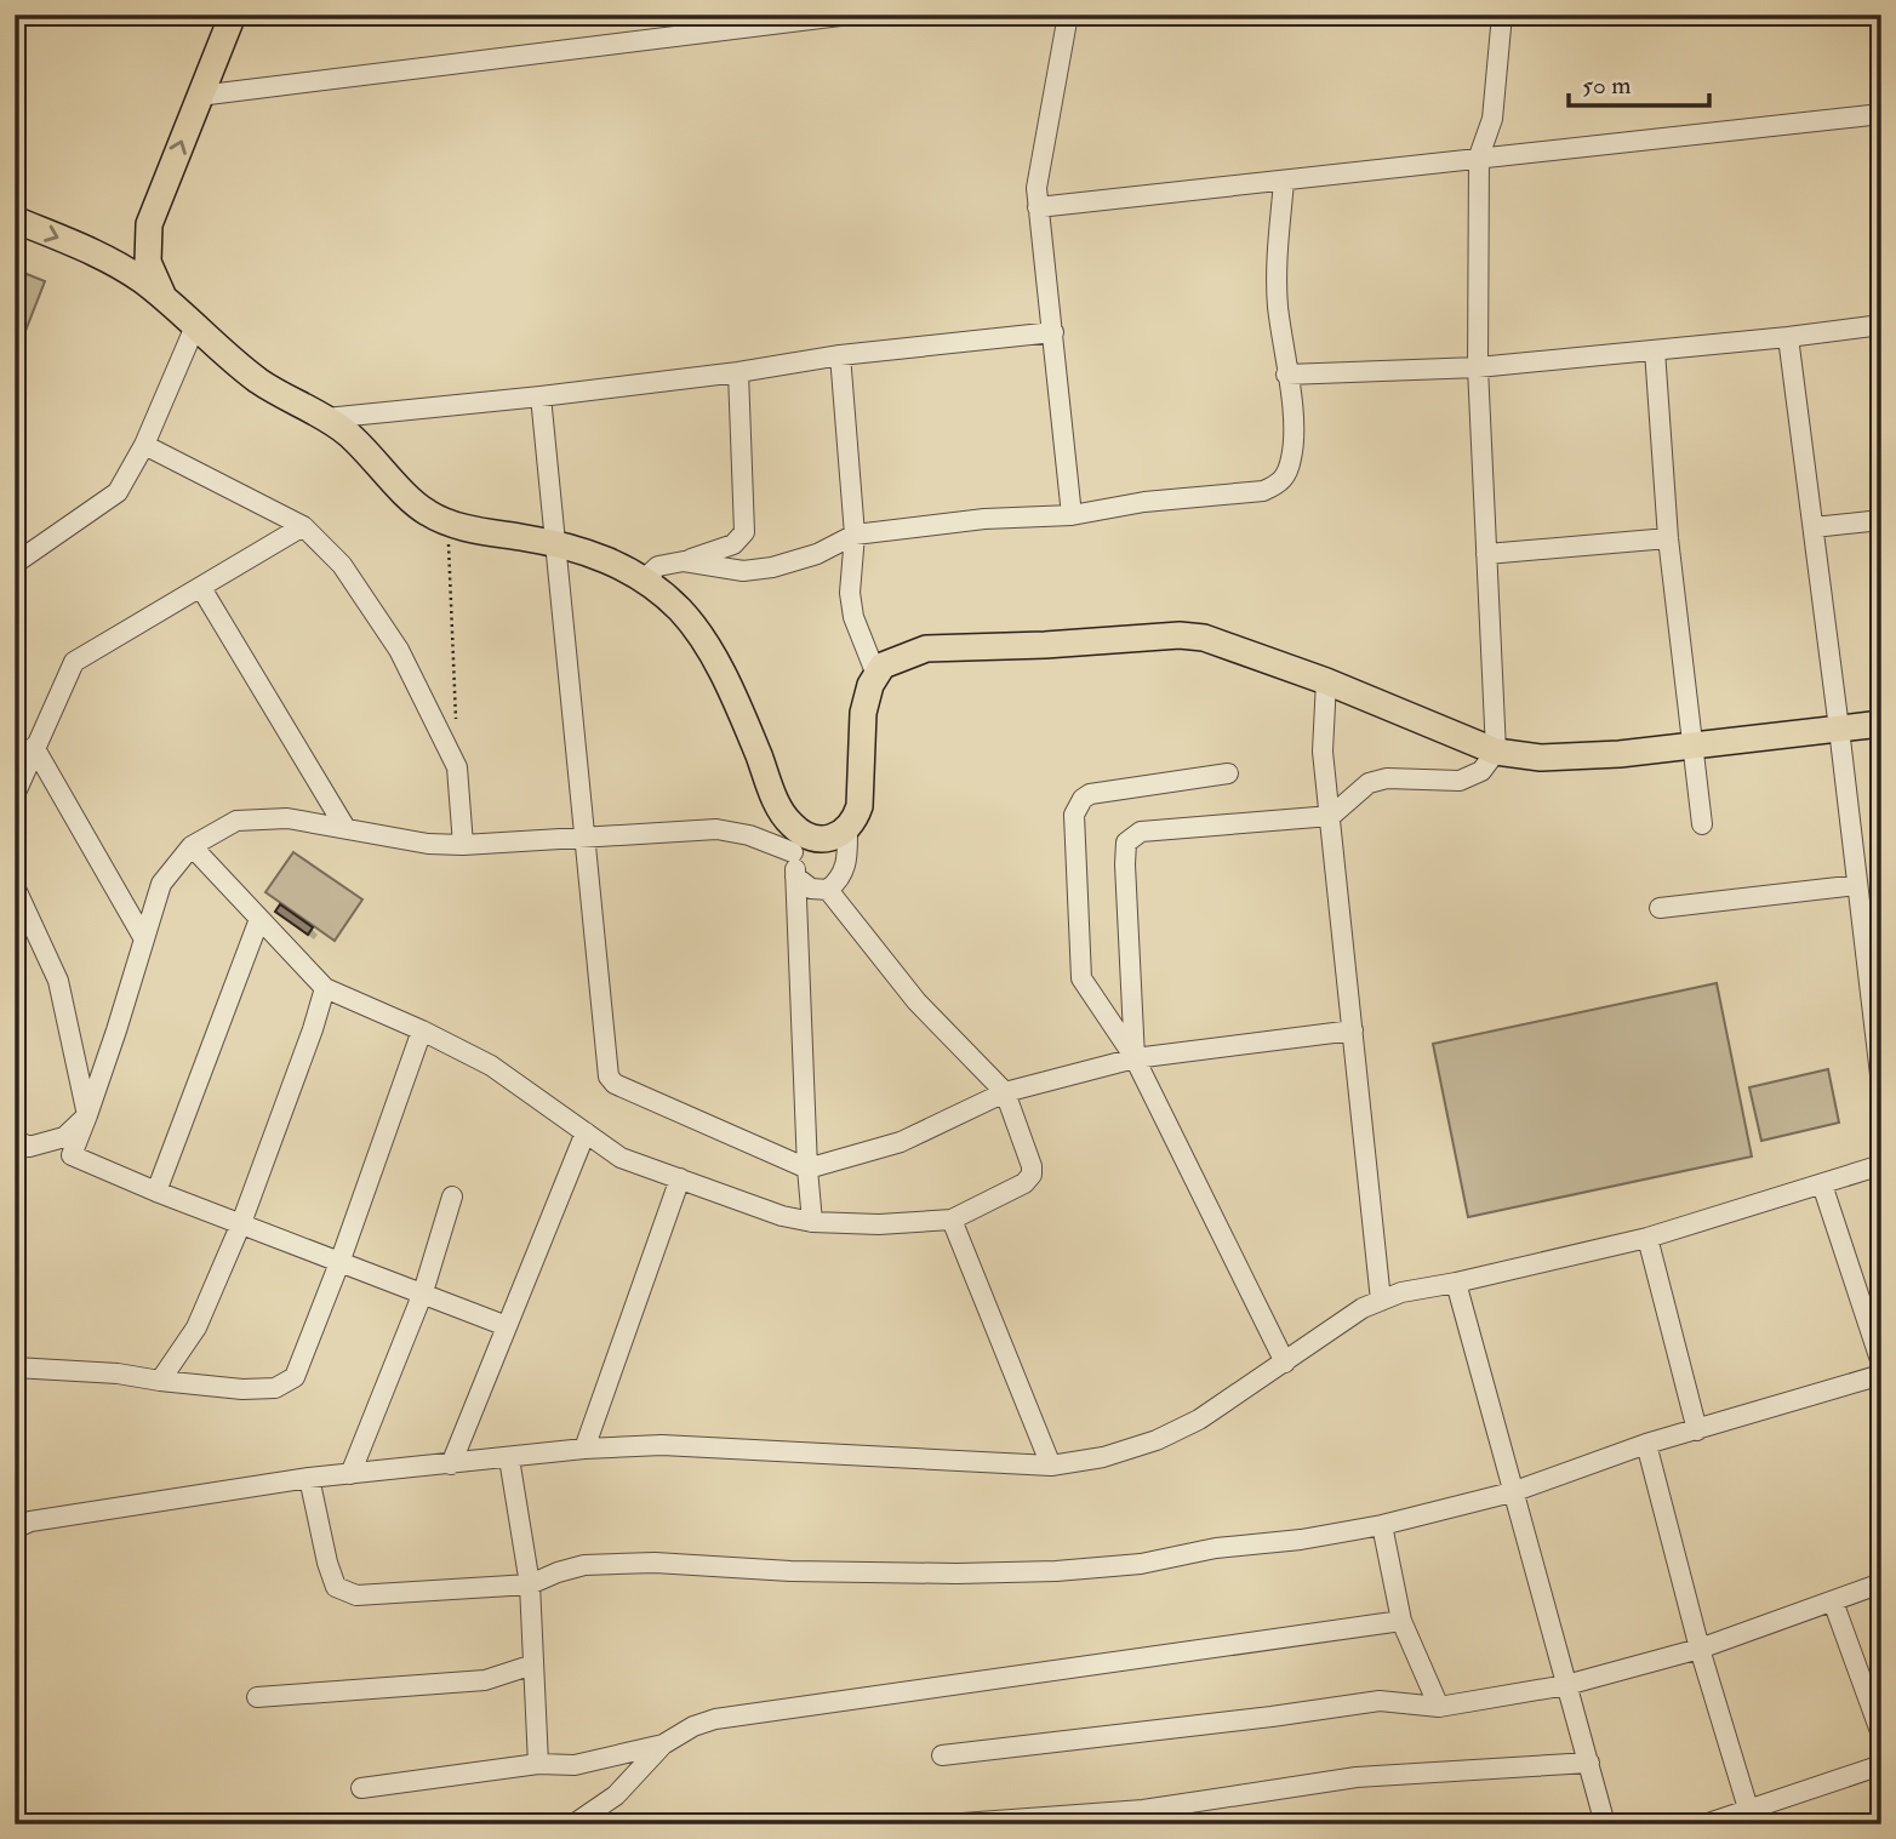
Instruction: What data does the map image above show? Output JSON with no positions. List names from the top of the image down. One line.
{"scale_bar":"50 m"}
